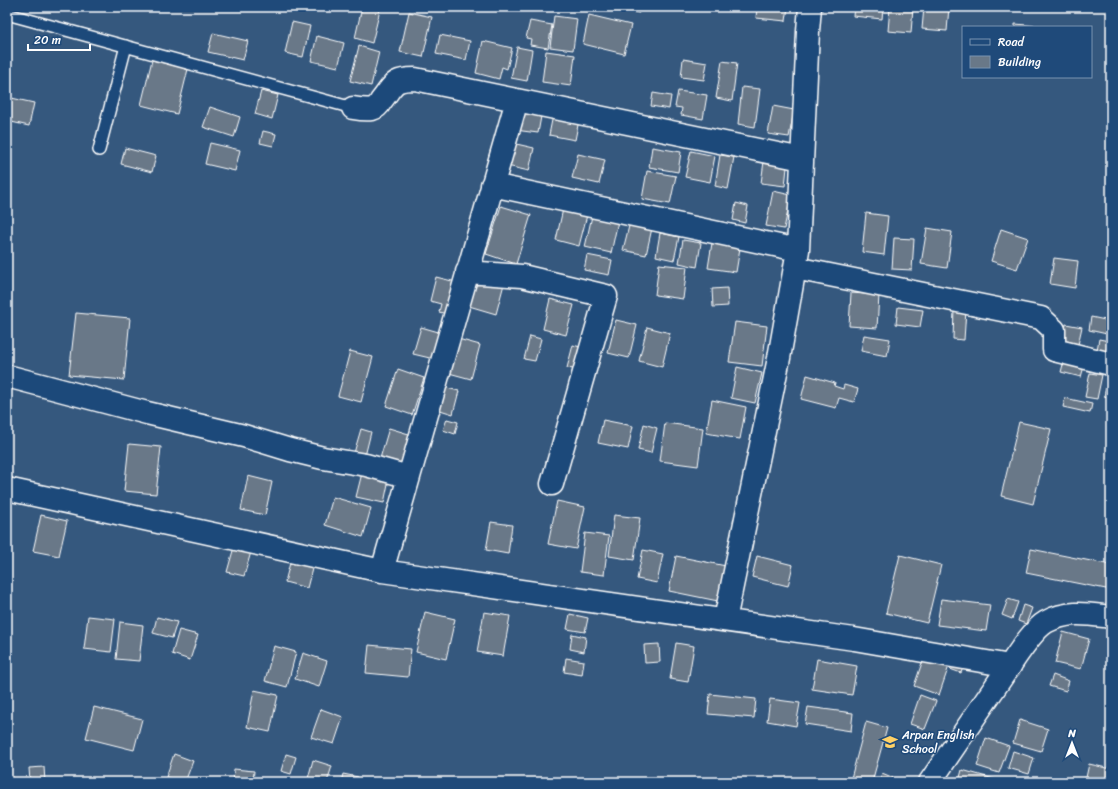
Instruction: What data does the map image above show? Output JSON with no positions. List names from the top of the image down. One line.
{"places":{"school or university":["Arpan English School"]},"legend":["Road","Building"],"scale_bar":"20 m","north":"top"}
